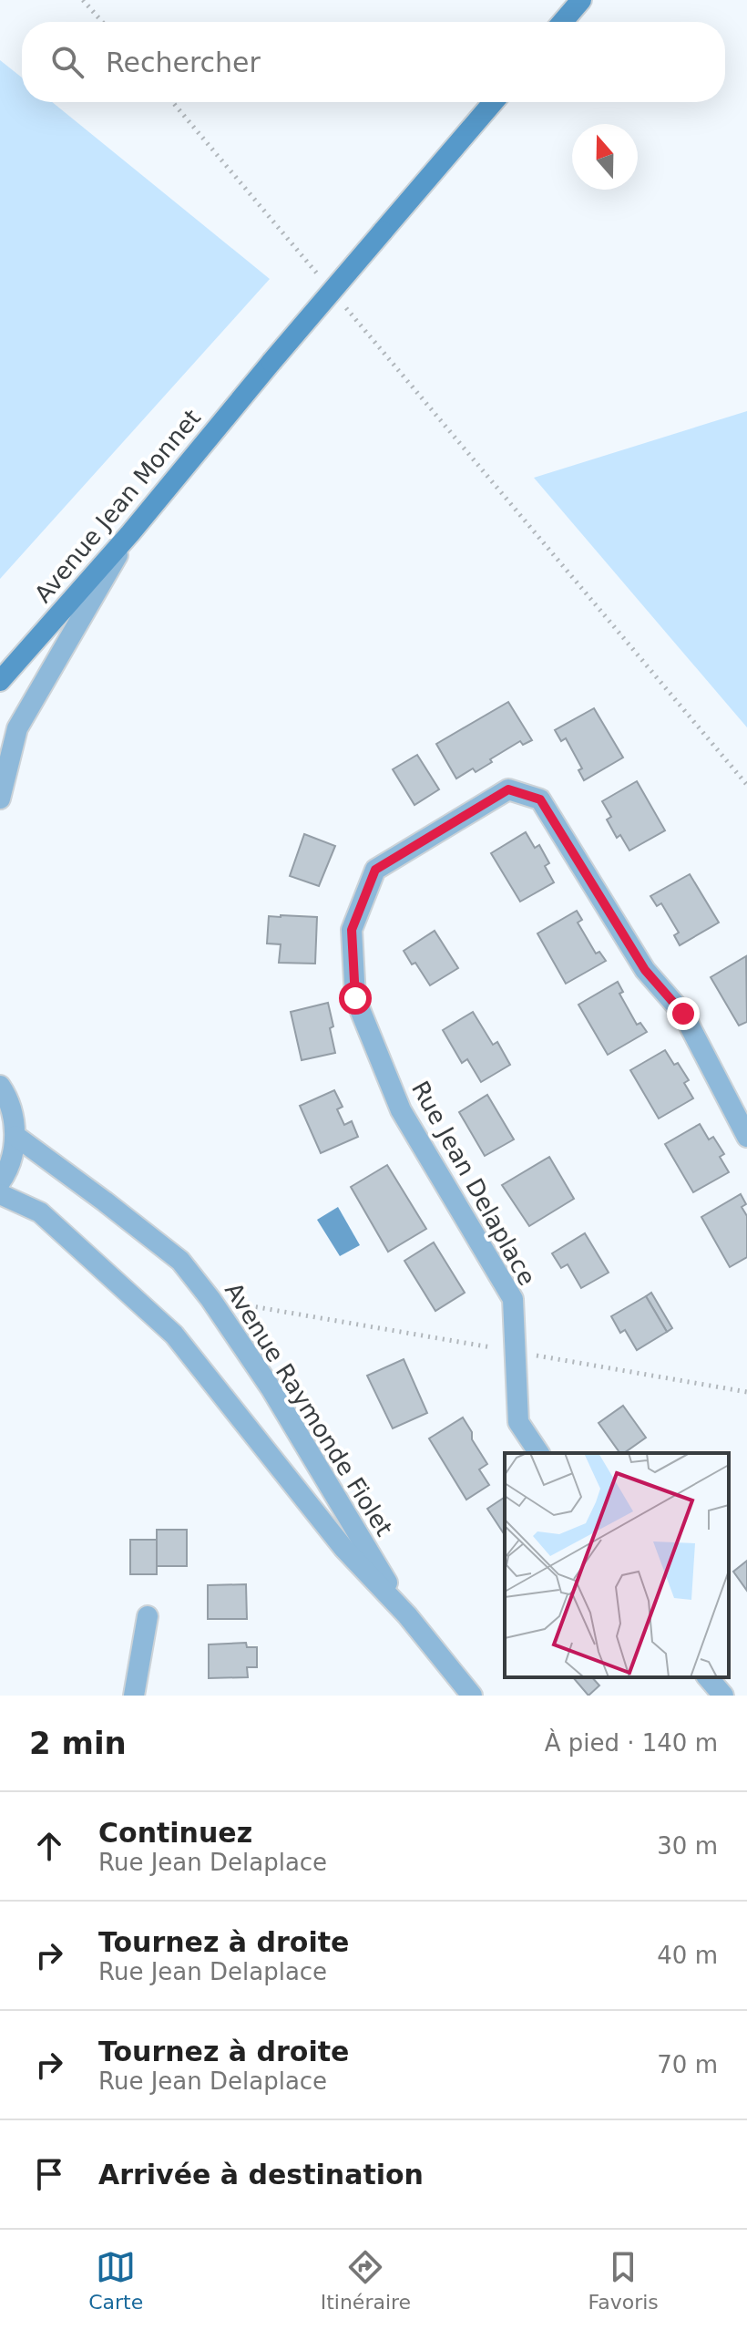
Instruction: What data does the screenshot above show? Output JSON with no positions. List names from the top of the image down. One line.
{"streets":{"main road":["Avenue Jean Monnet"],"street":["Rue Jean Delaplace","Avenue Raymonde Fiolet"]},"north":"top","page":{"search":"Rechercher","heading":["2 min","À pied · 140 m"],"list":[["Continuez","Rue Jean Delaplace","30 m"],["Tournez à droite","Rue Jean Delaplace","40 m"],["Tournez à droite","Rue Jean Delaplace","70 m"],"Arrivée à destination"],"nav":["Carte","Itinéraire","Favoris"]}}
